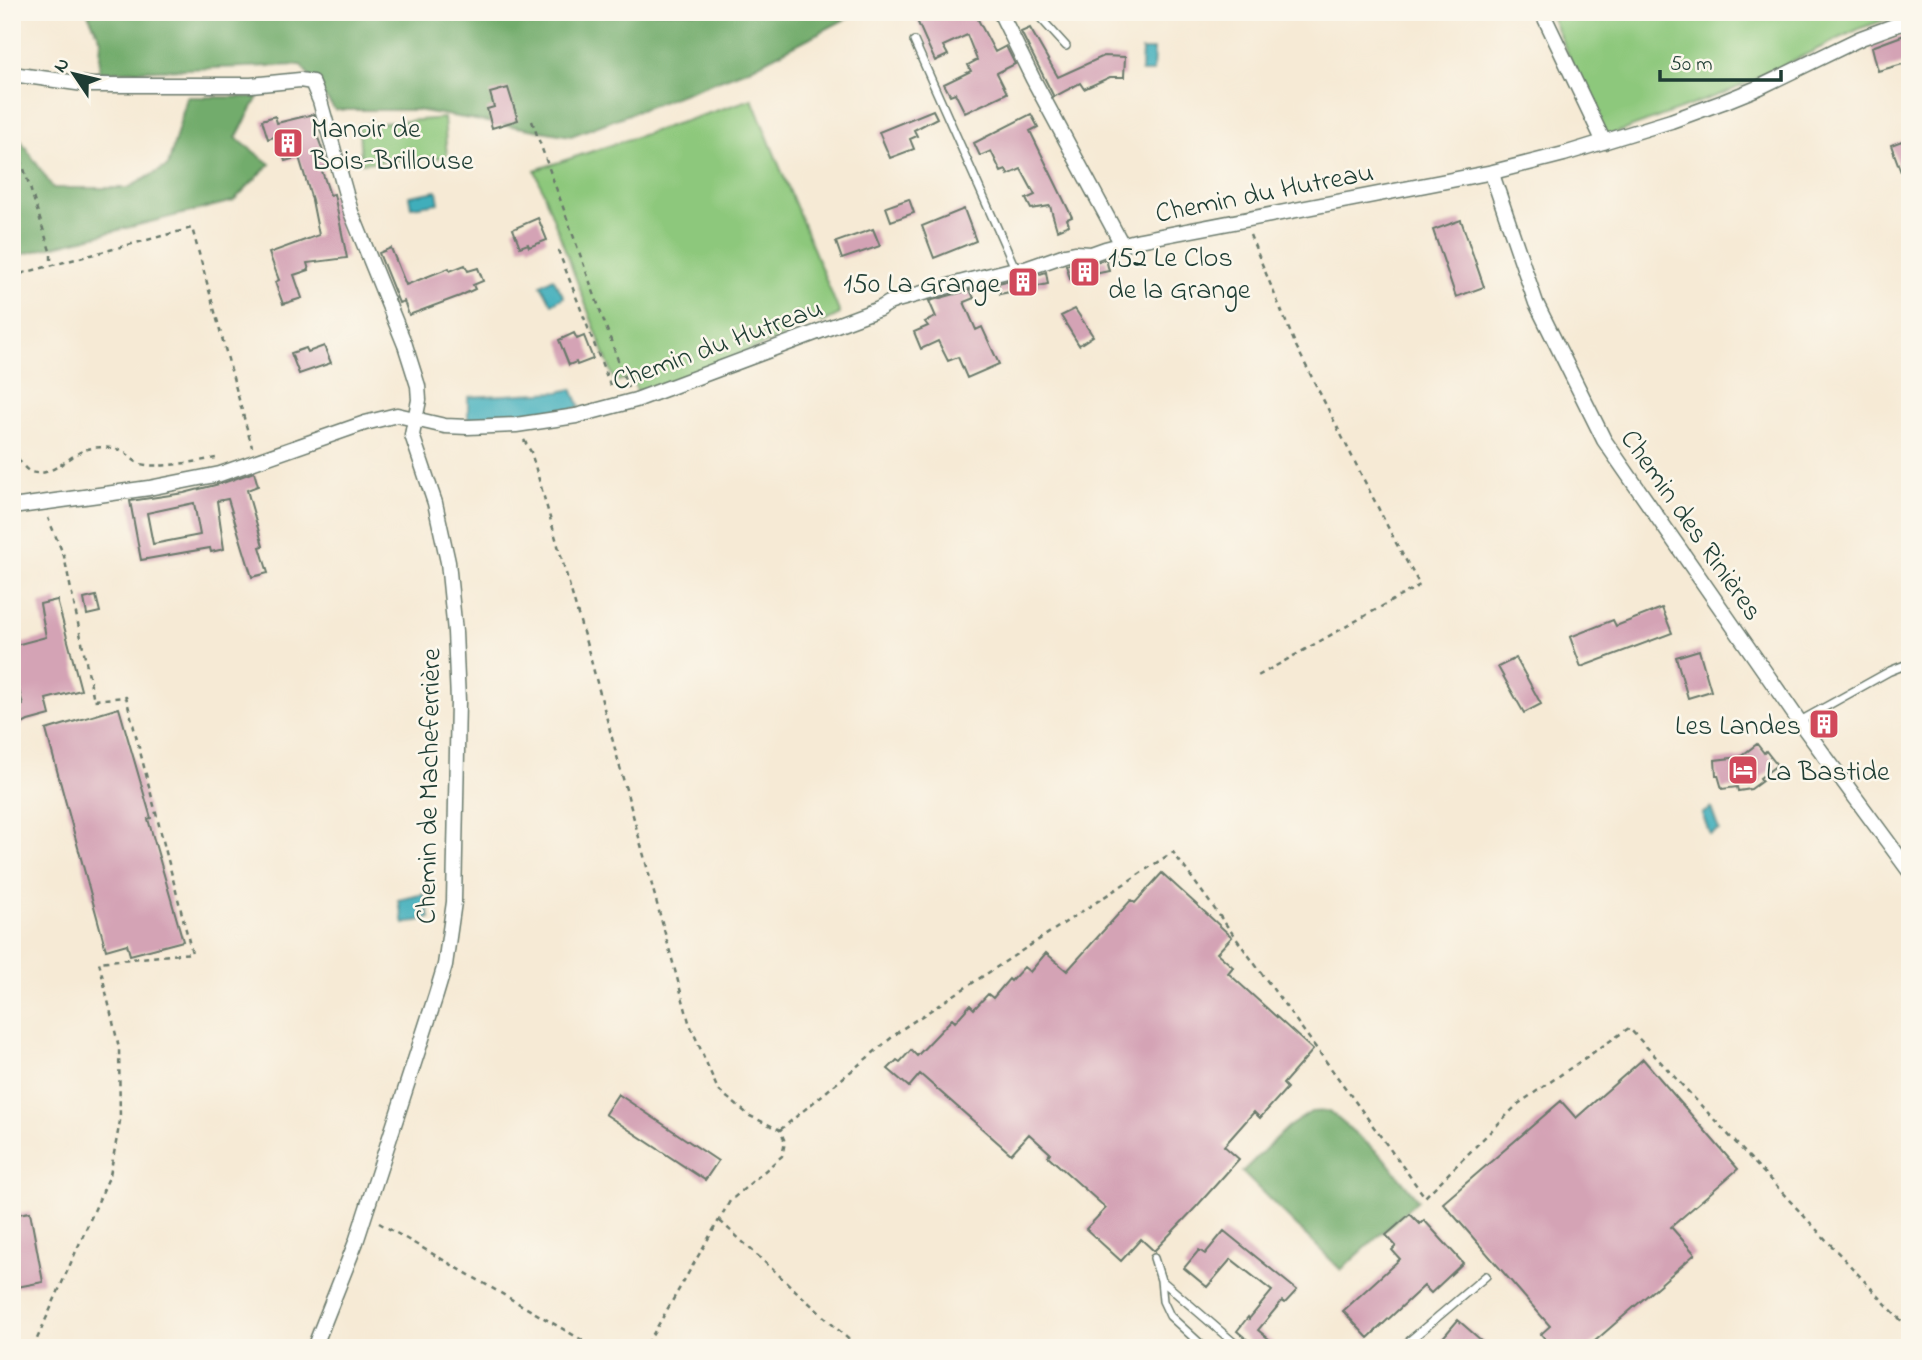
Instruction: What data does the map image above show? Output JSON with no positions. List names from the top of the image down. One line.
{"streets":{"street":["Chemin du Hutreau","Chemin des Rinières","Chemin de Macheferrière"]},"crossings":[["Chemin du Hutreau","Chemin des Rinières"],["Chemin du Hutreau","Chemin de Macheferrière"]],"places":{"building":["Manoir de Bois-Brillouse","152 Le Clos de la Grange","150 La Grange","Les Landes"],"hotel":["La Bastide"]},"scale_bar":"50 m","north":"top left"}
